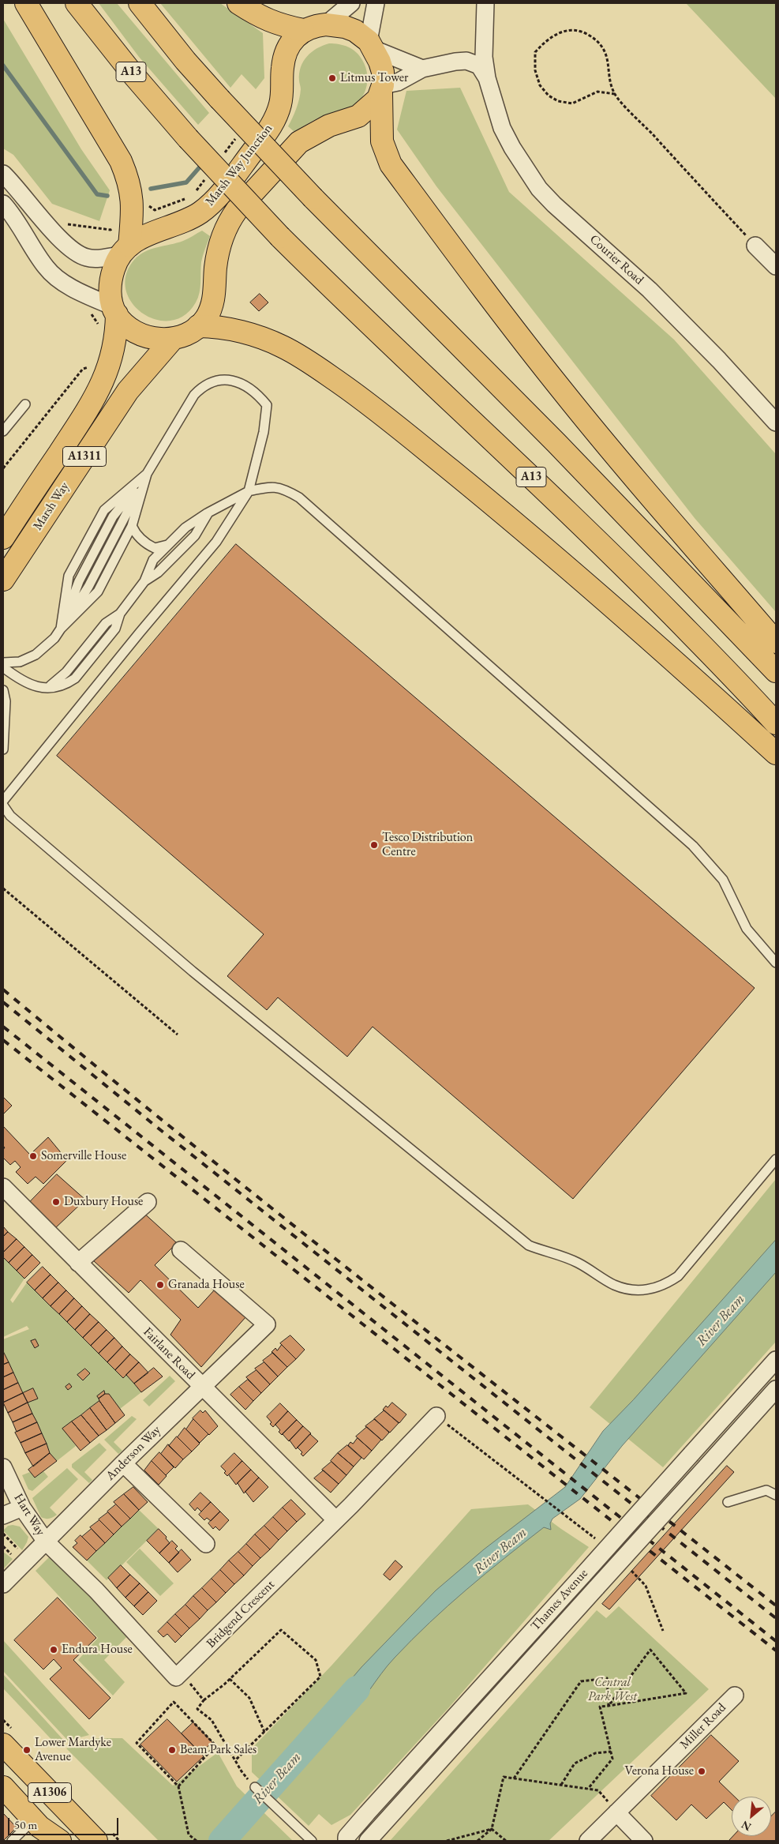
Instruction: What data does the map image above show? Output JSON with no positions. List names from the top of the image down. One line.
{"streets":{"main road":["A13","Marsh Way Junction","A1311","Marsh Way","A1306"],"street":["Courier Road","Fairlane Road","Anderson Way","Hart Way","Thames Avenue","Bridgend Crescent","Miller Road"]},"crossings":[["Marsh Way Junction","Courier Road"],["Marsh Way Junction","Marsh Way"],["Fairlane Road","Anderson Way"],["Fairlane Road","Bridgend Crescent"],["Anderson Way","Hart Way"]],"water":["River Beam"],"parks":["Central Park West"],"places":["Litmus Tower","Tesco Distribution Centre","Somerville House","Duxbury House","Granada House","Endura House","Lower Mardyke Avenue","Beam Park Sales","Verona House"],"scale_bar":"50 m","north":"bottom left"}
